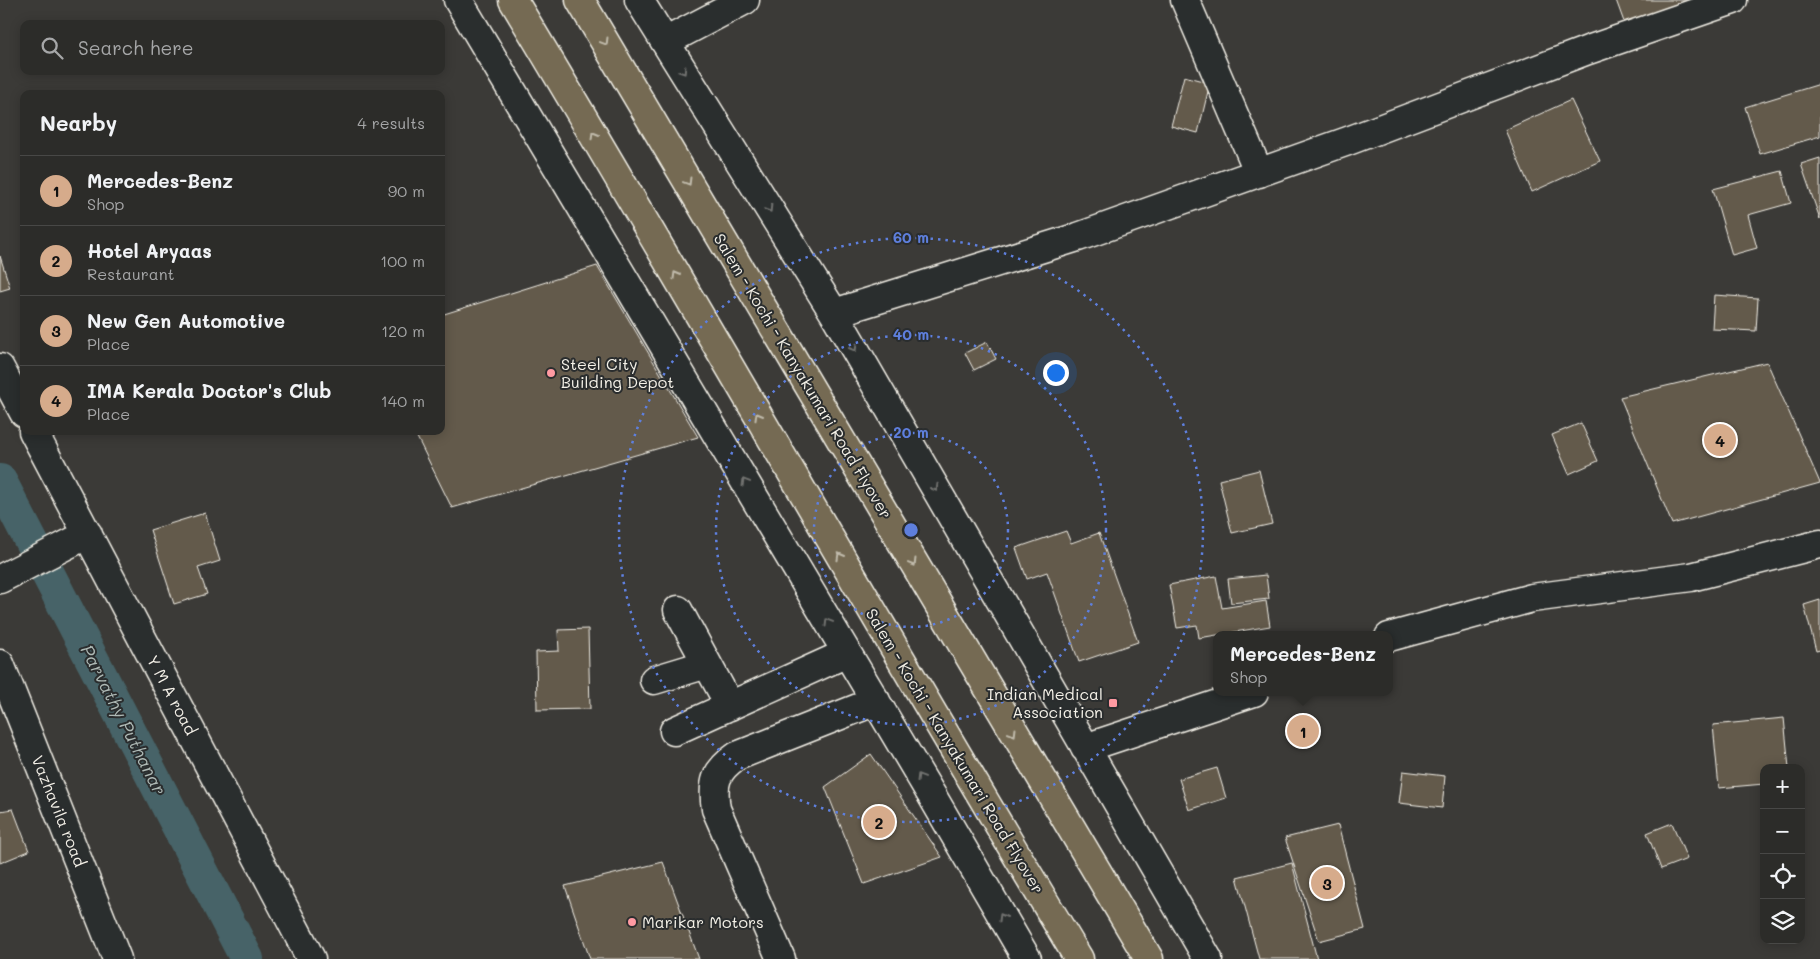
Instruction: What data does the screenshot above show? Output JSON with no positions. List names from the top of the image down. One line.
{"streets":{"highway":["Salem - Kochi - Kanyakumari Road Flyover"],"street":["Y M A road","Vazhavila road"]},"water":["Parvathy Puthanar"],"places":{"other":["Steel City Building Depot","Marikar Motors"],"transit":["Indian Medical Association"]},"page":{"search":"Search here","heading":["Nearby","4 results"],"list":[{"mark":"1","name":"Mercedes-Benz","note":"Shop","value":"90 m"},{"mark":"2","name":"Hotel Aryaas","note":"Restaurant","value":"100 m"},{"mark":"3","name":"New Gen Automotive","note":"Place","value":"120 m"},{"mark":"4","name":"IMA Kerala Doctor's Club","note":"Place","value":"140 m"}],"pins":["4","1","2","3"],"popup":["Mercedes-Benz","Shop"],"map_buttons":["+","−"]},"rings":["60 m","40 m","20 m"]}
